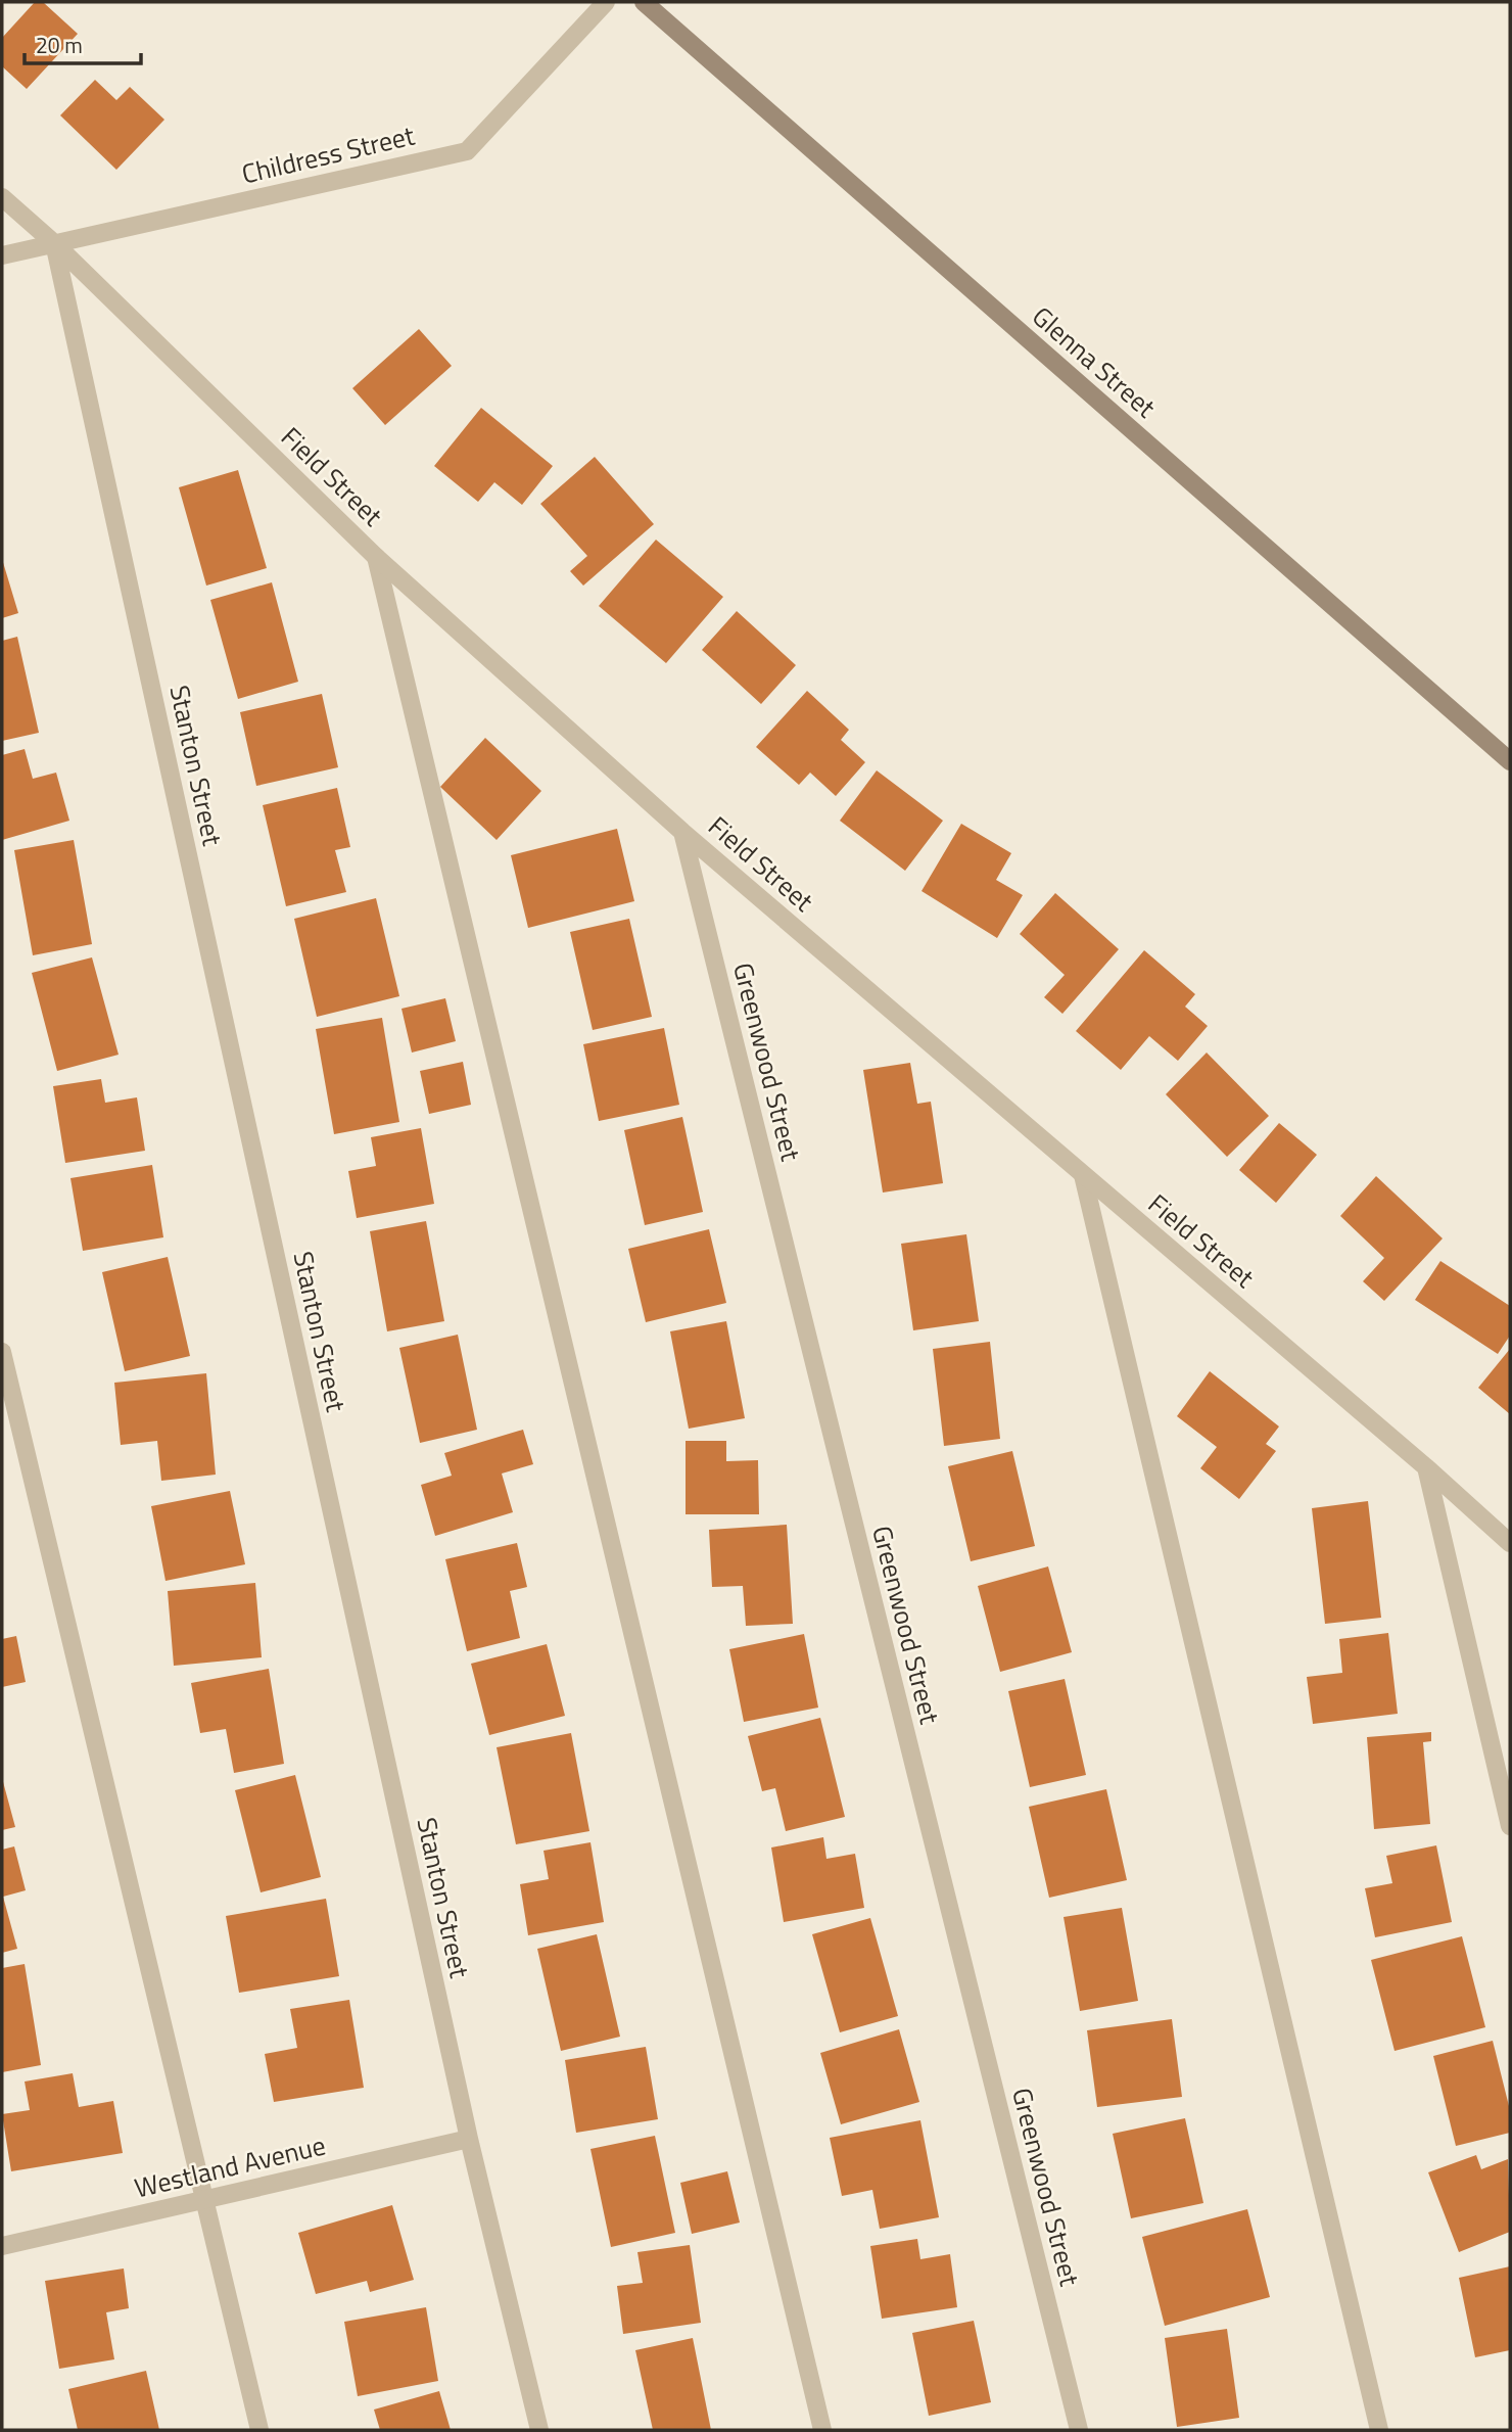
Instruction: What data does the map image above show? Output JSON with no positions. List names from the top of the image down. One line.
{"streets":{"main road":["Glenna Street"],"street":["Childress Street","Field Street","Stanton Street","Greenwood Street","Westland Avenue"]},"crossings":[["Childress Street","Field Street"],["Childress Street","Stanton Street"],["Field Street","Stanton Street"],["Field Street","Greenwood Street"],["Stanton Street","Westland Avenue"]],"scale_bar":"20 m"}
